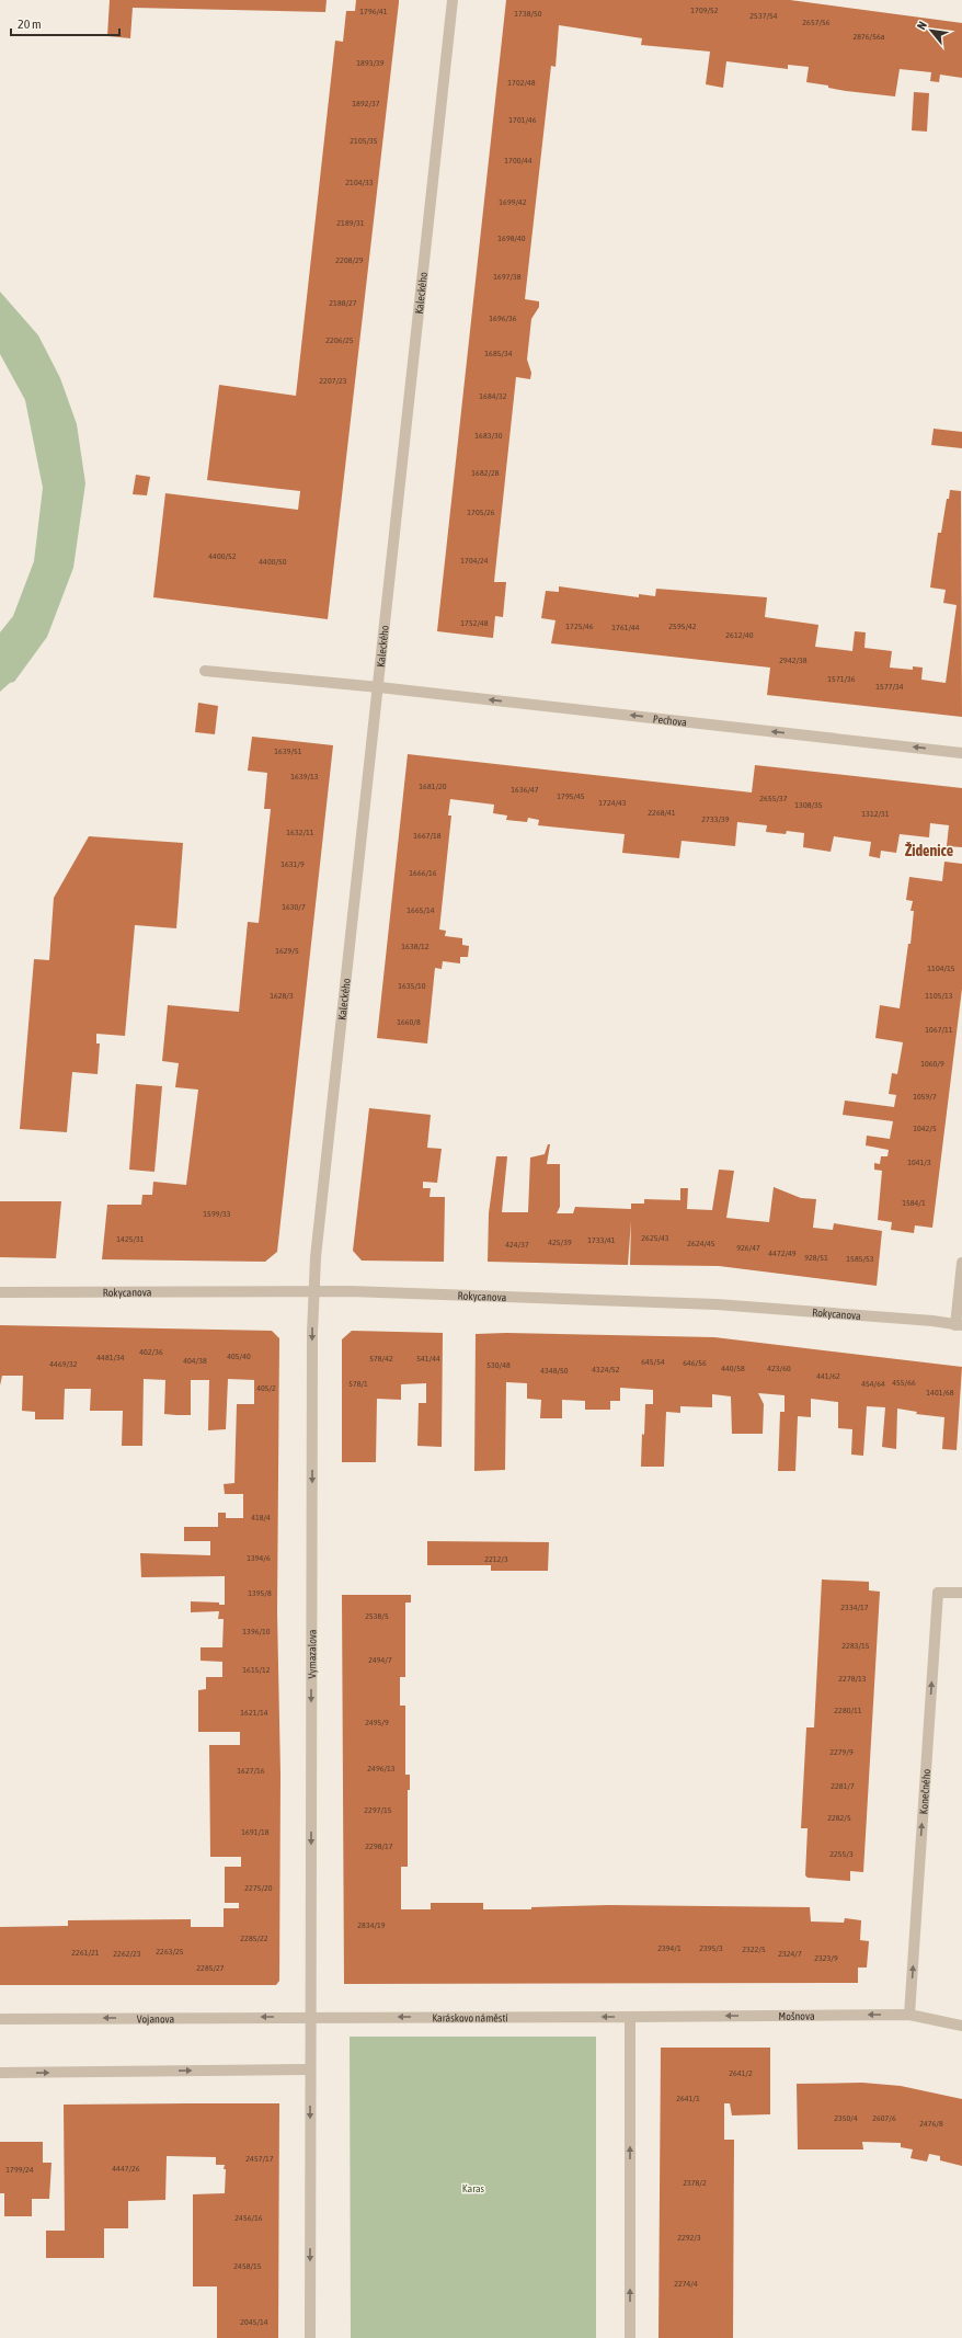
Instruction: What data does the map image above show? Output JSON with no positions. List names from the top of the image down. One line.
{"streets":{"street":["Kaleckého","Pechova","Rokycanova","Vymazalova","Konečného","Mošnova","Karáskovo náměstí","Vojanova"]},"crossings":[["Kaleckého","Pechova"],["Kaleckého","Rokycanova"],["Kaleckého","Vymazalova"],["Rokycanova","Vymazalova"],["Vymazalova","Karáskovo náměstí"],["Vymazalova","Vojanova"],["Konečného","Mošnova"],["Mošnova","Karáskovo náměstí"],["Karáskovo náměstí","Vojanova"]],"one_way":["Pechova","Vymazalova","Konečného","Mošnova","Karáskovo náměstí"],"districts":["Židenice"],"parks":["Karas"],"house_numbers":["1709/52","1796/41","1738/50","2537/54","2657/56","2876/56a","1893/39","1702/48","1892/37","1701/46","2105/35","1700/44","2104/33","1699/42","2189/31","1698/40","2208/29","1697/38","2188/27","1696/36","2206/25","1685/34","2207/23","1684/32","1683/30","1682/28","1705/26","4400/52","1704/24","4400/50","1752/48","1725/46","2595/42","1761/44","2612/40","2942/38","1571/36","1577/34","1639/51","1639/13","1681/20","1636/47","1795/45","2655/37","1724/43","1308/35","2268/41","1312/31","2733/39","1632/11","1667/18","1631/9","1666/16","1630/7","1665/14","1638/12","1629/5","1104/15","1635/10","1628/3","1105/13","1660/8","1067/11","1060/9","1059/7","1042/5","1041/3","1584/1","1599/33","2625/43","1425/31","1733/41","425/39","2624/45","424/37","926/47","4472/49","928/51","1585/53","402/36","405/40","4481/34","578/42","541/44","404/38","645/54","646/56","4469/32","530/48","440/58","423/60","4324/52","4348/50","441/62","455/66","578/1","454/64","405/2","1401/68","418/4","1394/6","2212/3","1395/8","2334/17","2538/5","1396/10","2283/15","2494/7","1615/12","2278/13","2280/11","1621/14","2495/9","2279/9","2496/13","1627/16","2281/7","2297/15","2282/5","1691/18","2298/17","2255/3","2275/20","2834/19","2285/22","2394/1","2395/3","2322/5","2263/25","2261/21","2262/23","2324/7","2323/9","2285/27","2641/2","2641/1","2350/4","2607/6","2476/8","2457/17","4447/26","1799/24","2378/2","2456/16","2292/3","2458/15","2274/4","2045/14"],"scale_bar":"20 m","north":"top left"}
